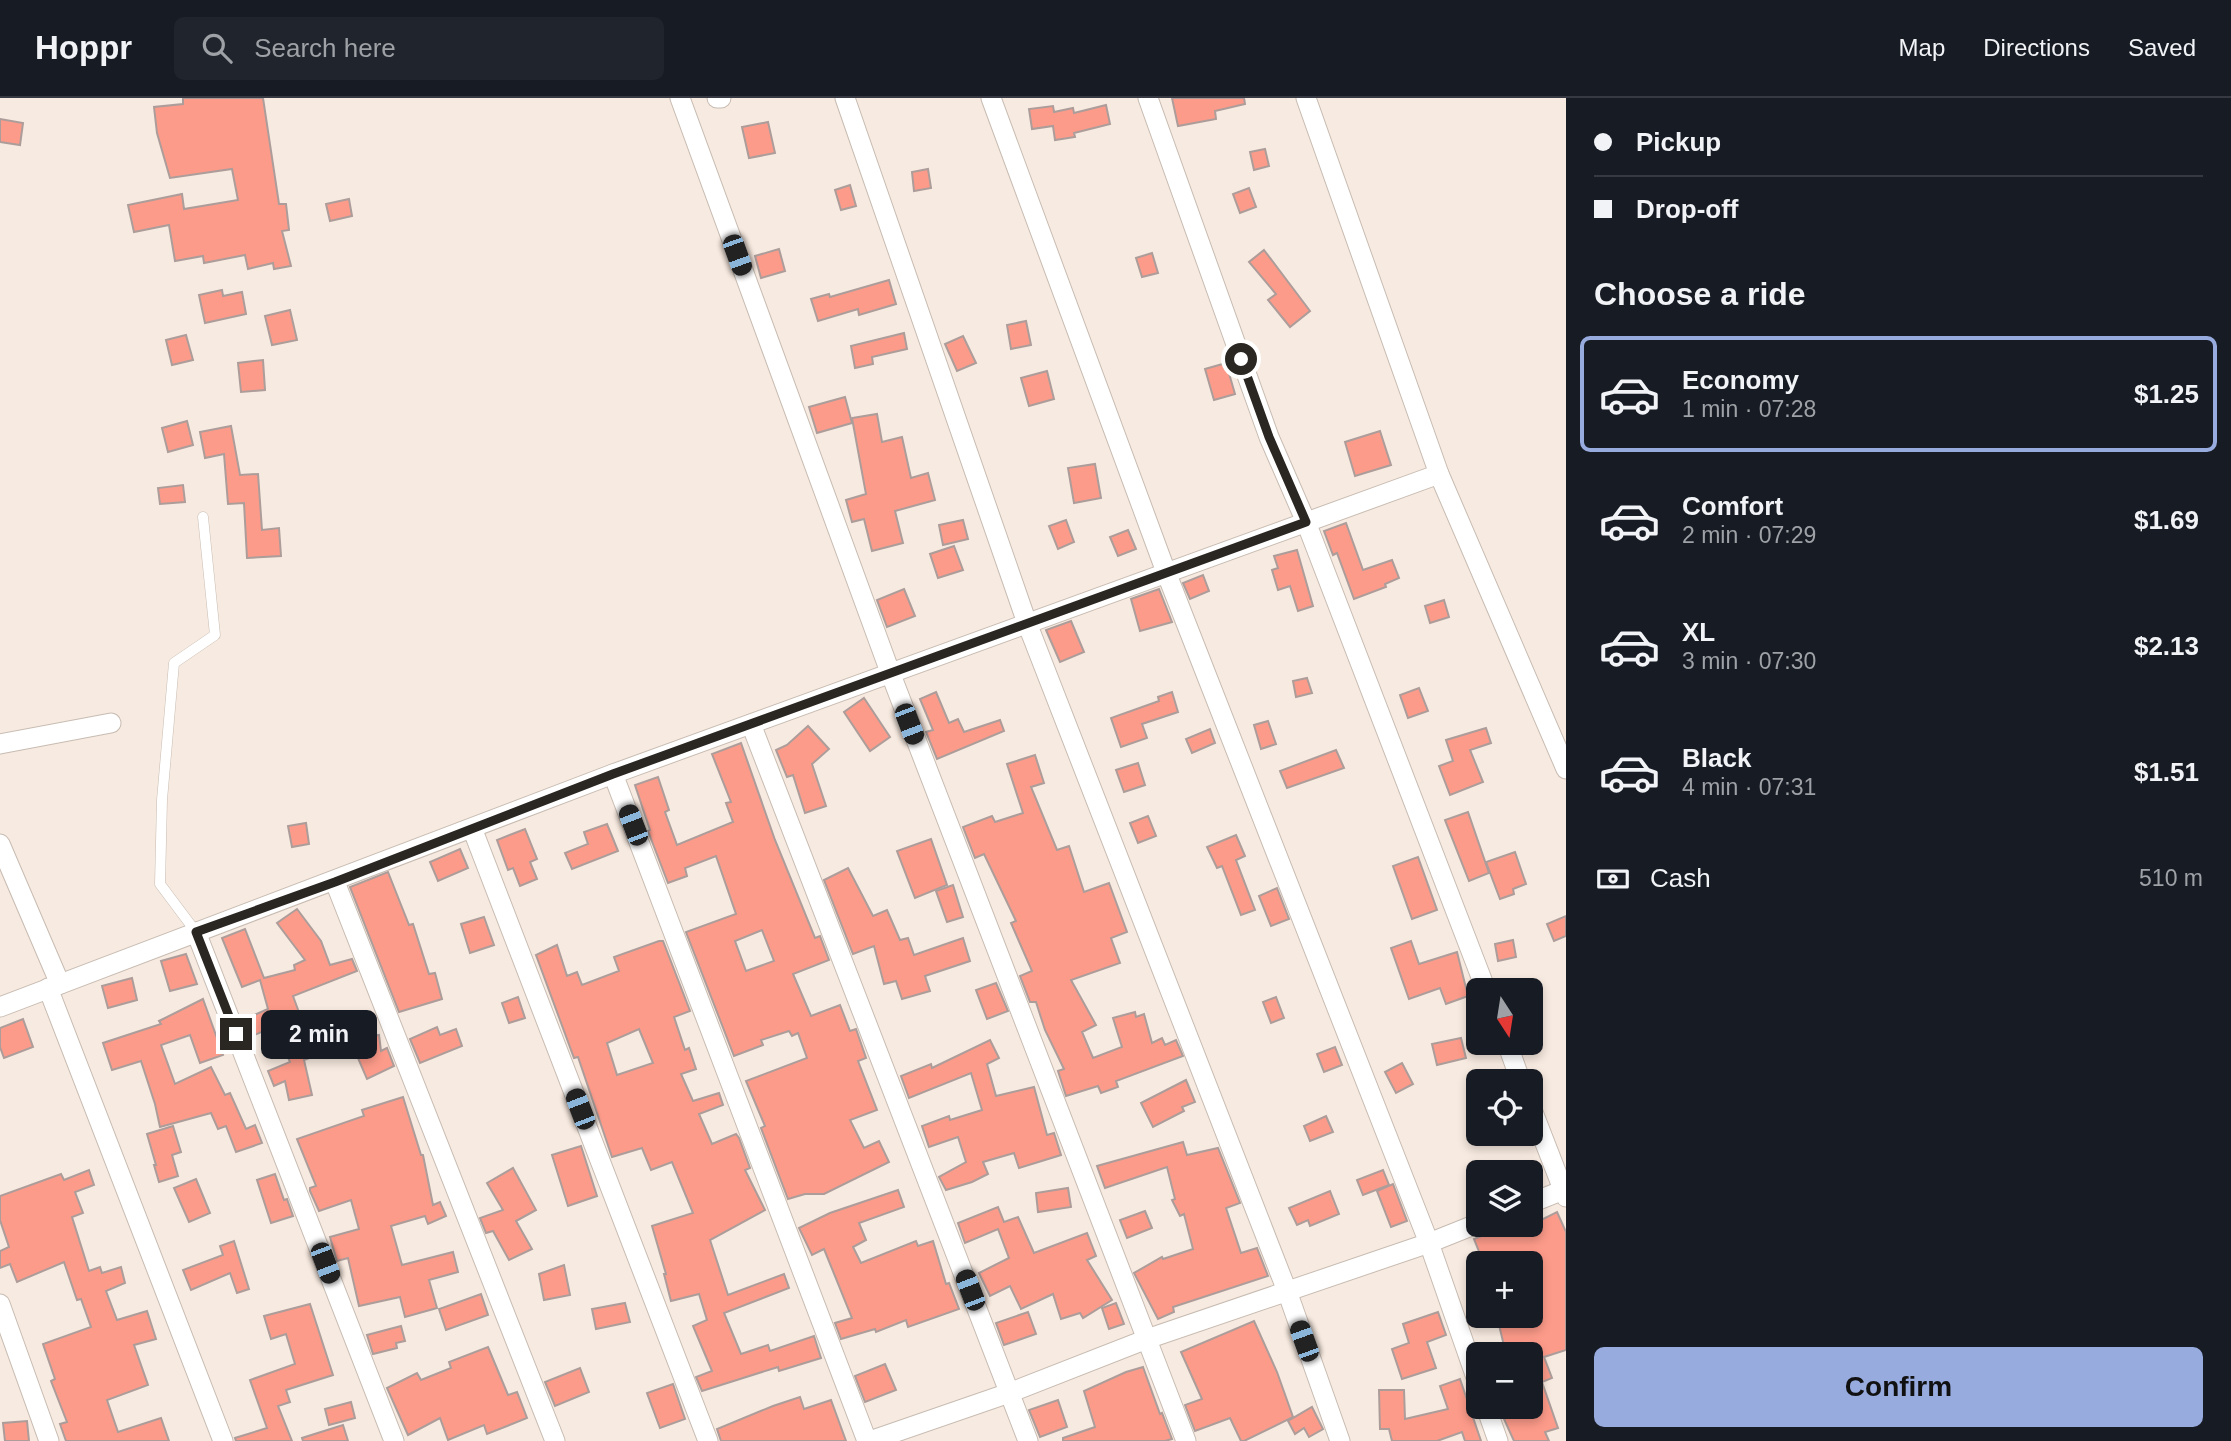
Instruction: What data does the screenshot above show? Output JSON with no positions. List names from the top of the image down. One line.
{"north":"bottom","page":{"header":"Hoppr","search":"Search here","nav":["Map","Directions","Saved"],"banner":["Pickup","Drop-off"],"heading":"Choose a ride","list":[{"name":"Economy","note":"1 min · 07:28","value":"$1.25"},{"name":"Comfort","note":"2 min · 07:29","value":"$1.69"},{"name":"XL","note":"3 min · 07:30","value":"$2.13"},{"name":"Black","note":"4 min · 07:31","value":"$1.51"}],"pay":["Cash","510 m"],"map_buttons":["+","−"],"bubble":"2 min","buttons":"Confirm"}}
